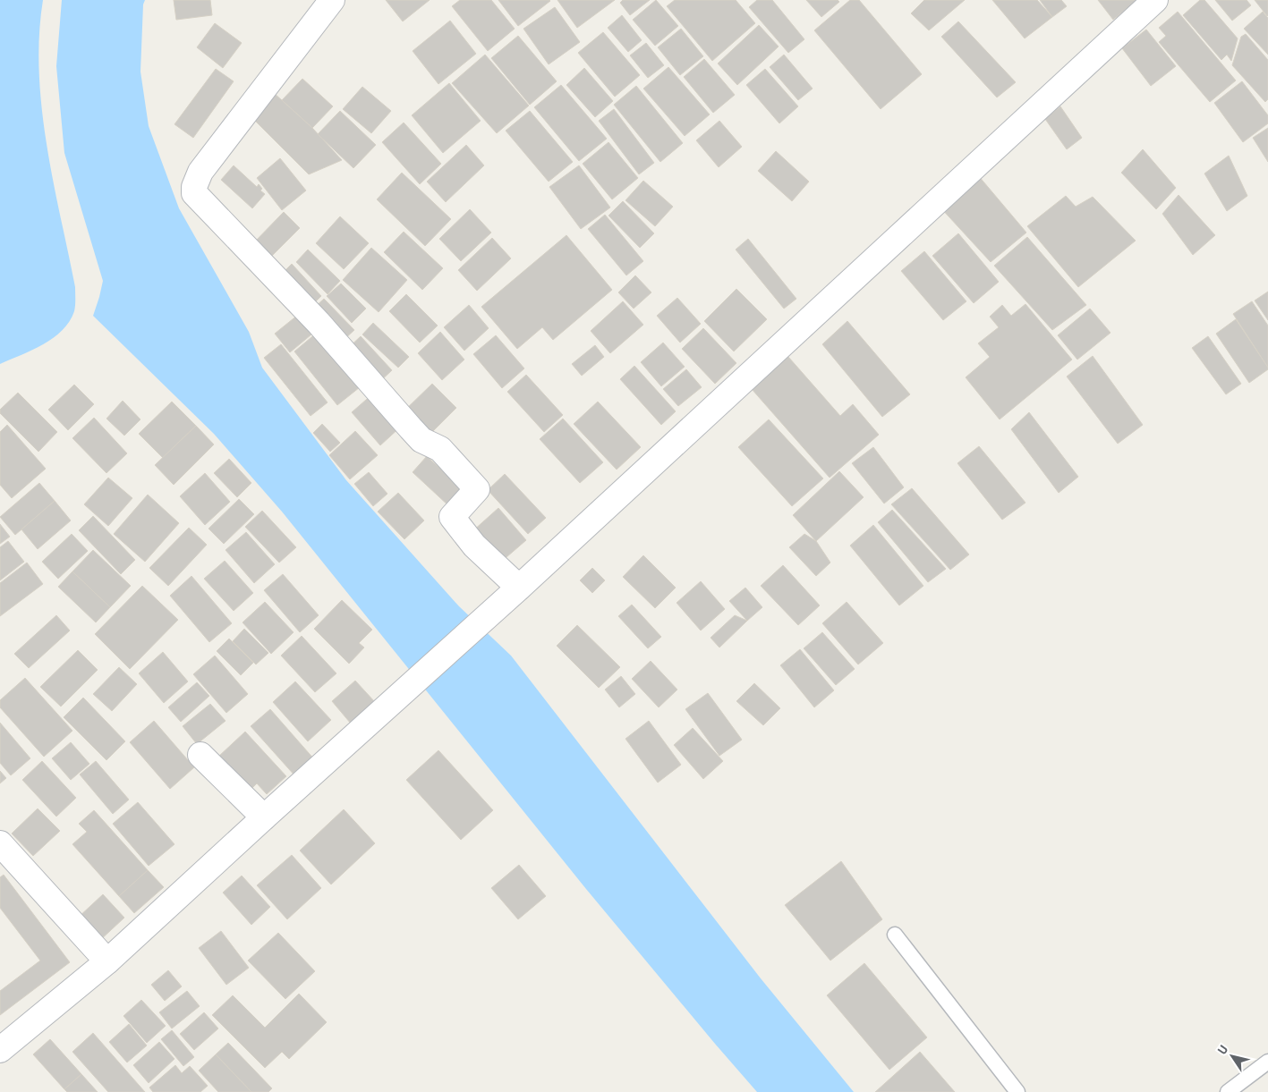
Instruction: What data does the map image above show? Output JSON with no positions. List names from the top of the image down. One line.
{"north":"top left"}
